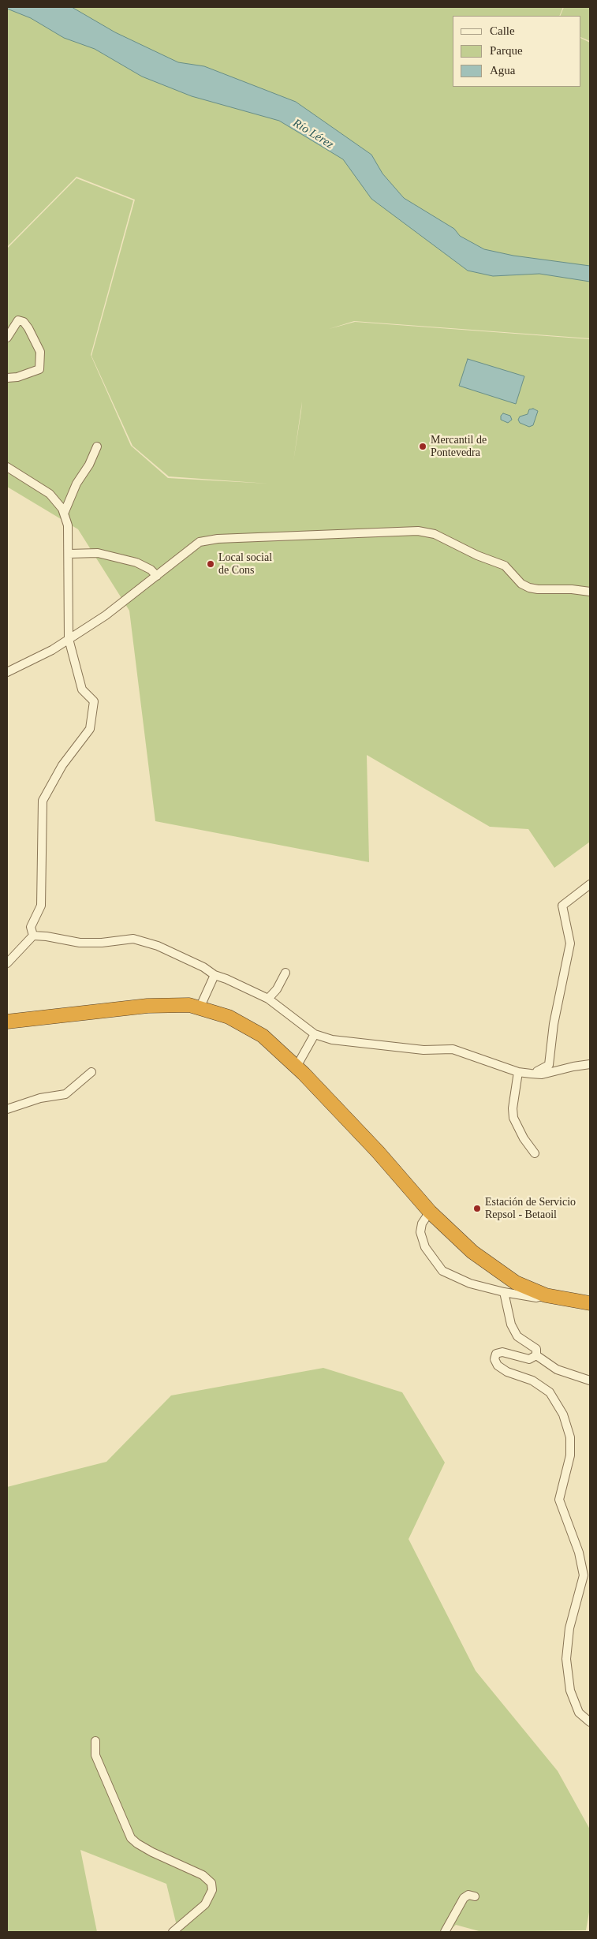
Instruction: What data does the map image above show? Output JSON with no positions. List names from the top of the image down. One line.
{"water":["Río Lérez"],"places":["Mercantil de Pontevedra","Local social de Cons","Estación de Servicio Repsol - Betaoil"],"legend":["Calle","Parque","Agua"]}
